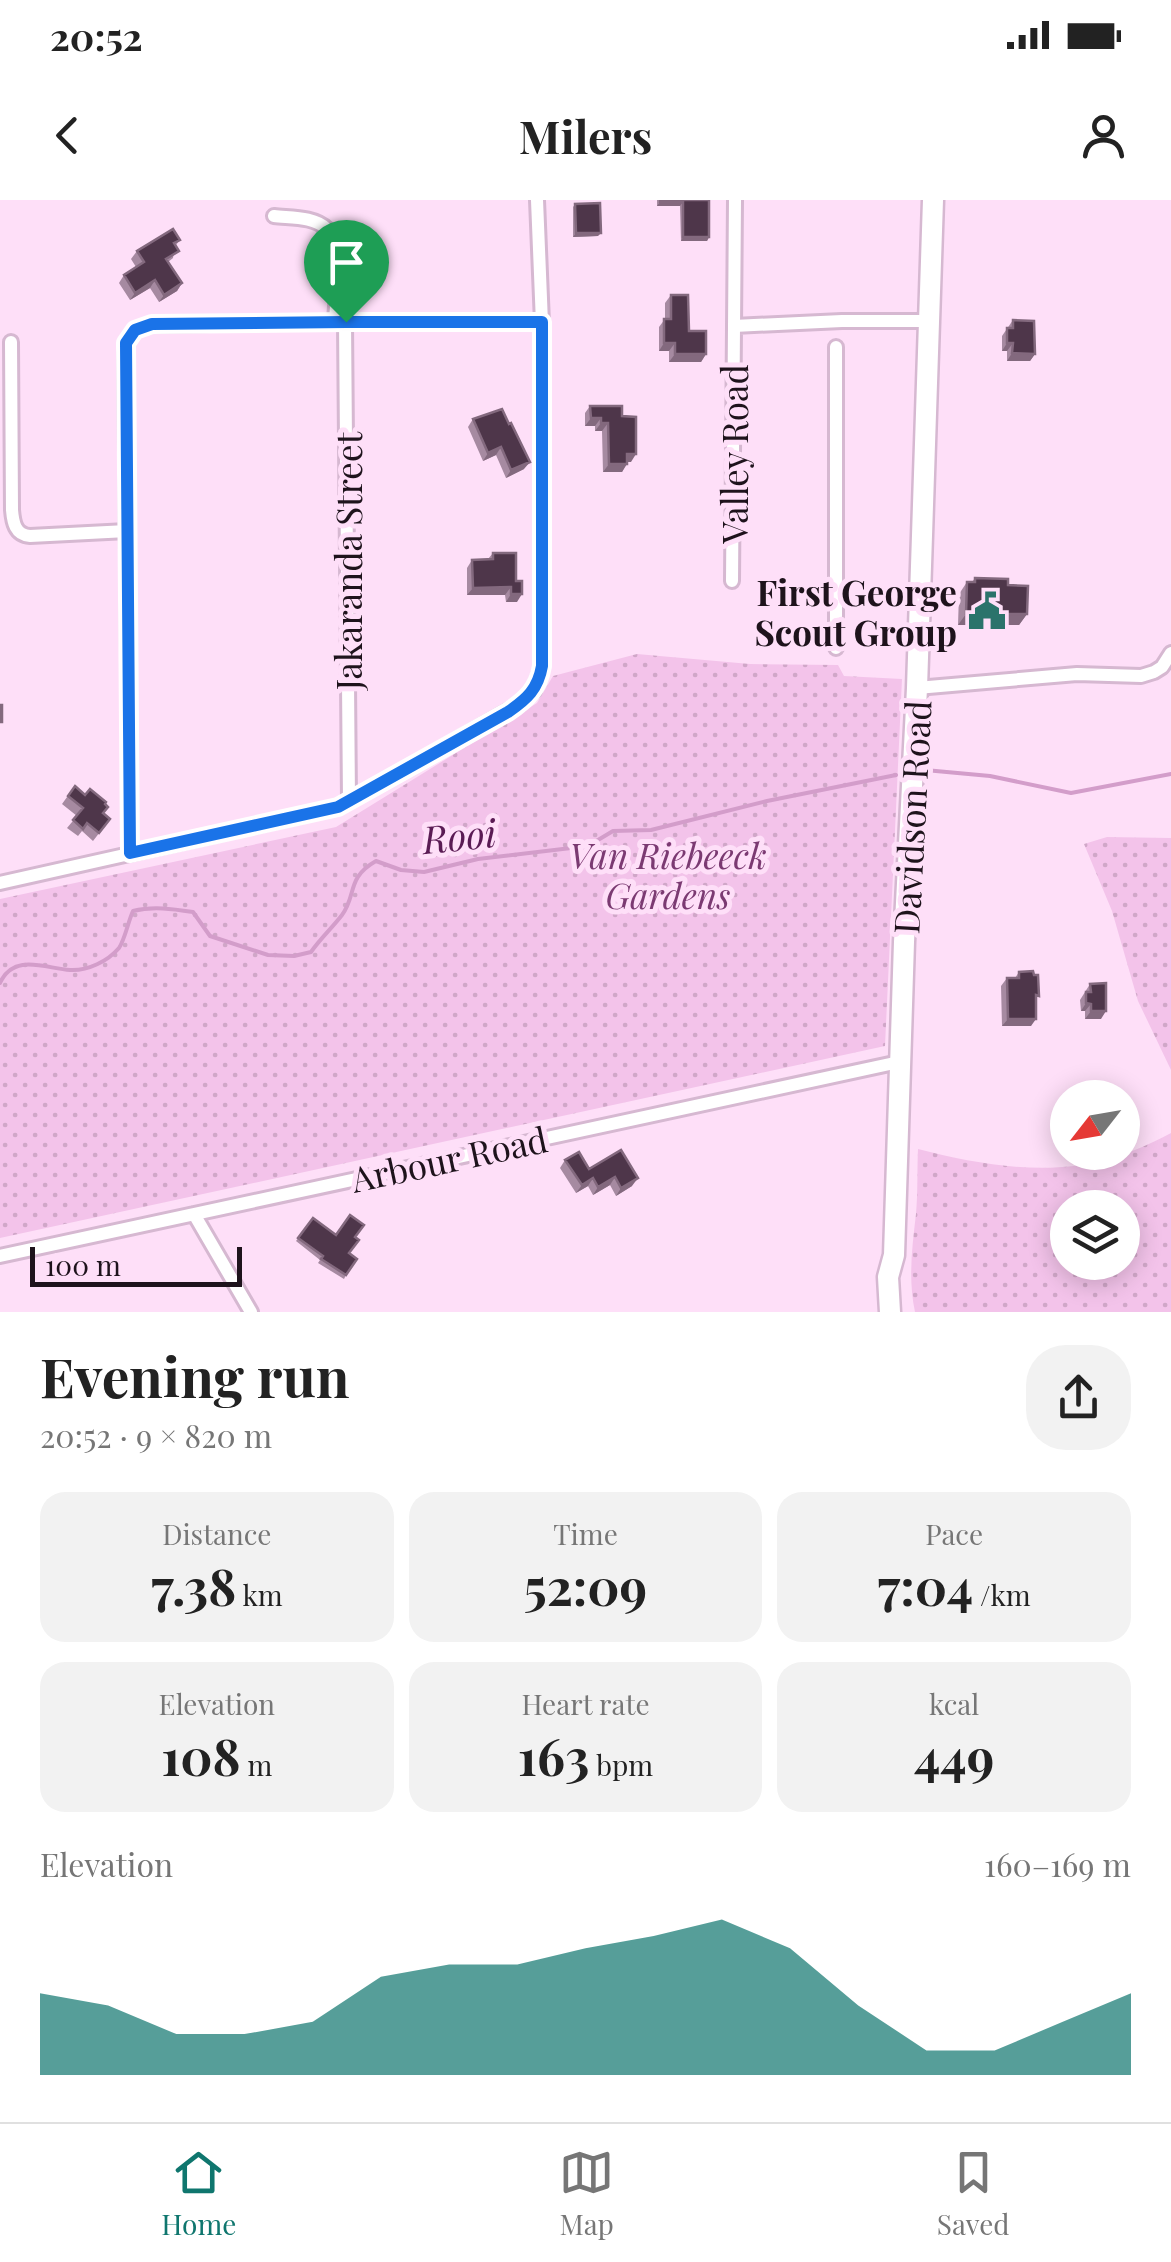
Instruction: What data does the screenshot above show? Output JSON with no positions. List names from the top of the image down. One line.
{"streets":{"highway":["Davidson Road"],"street":["Valley Road","Jakaranda Street","Arbour Road"]},"crossings":[["Valley Road","Davidson Road"],["Davidson Road","Arbour Road"]],"water":["Rooi"],"parks":["Van Riebeeck Gardens"],"places":{"public building":["First George Scout Group"]},"scale_bar":"100 m","north":"bottom left","page":{"status":"20:52","header":"Milers","scale":"100 m","heading":["Evening run","20:52 · 9 × 820 m"],"stats":[["Distance","7.38 km"],["Time","52:09"],["Pace","7:04 /km"],["Elevation","108 m"],["Heart rate","163 bpm"],["kcal","449"]],"chart":["Elevation","160–169 m"],"tabs":["Home","Map","Saved"]}}
